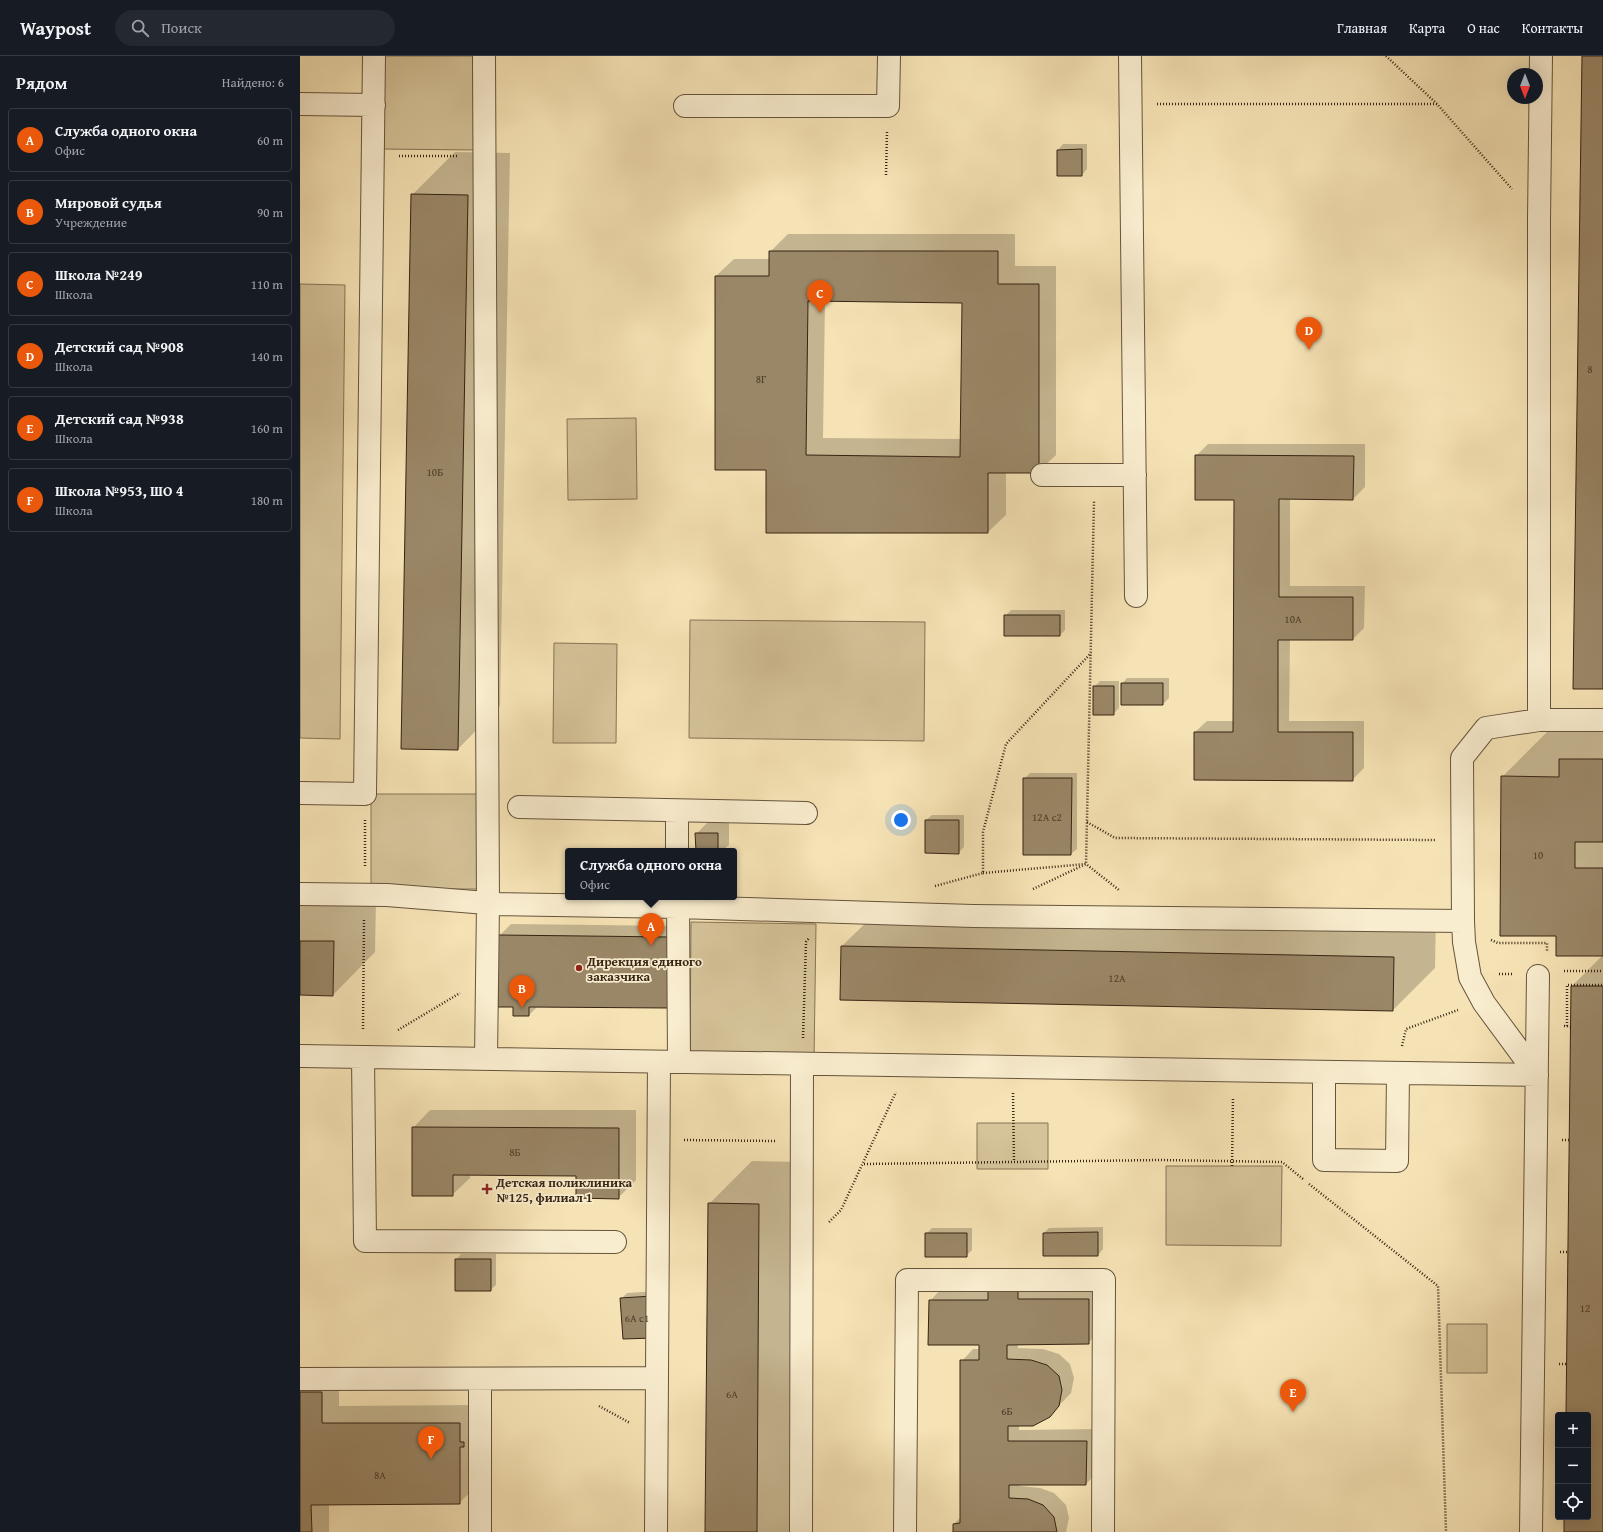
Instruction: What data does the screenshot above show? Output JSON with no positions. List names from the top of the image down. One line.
{"places":{"other":["Дирекция единого заказчика"],"health":["Детская поликлиника №125, филиал 1"]},"house_numbers":["8","8Г","10Б","10А","12А с2","10","12А","8Б","12","6А с1","6А","6Б","8А"],"north":"bottom","page":{"header":"Waypost","search":"Поиск","nav":["Главная","Карта","О нас","Контакты"],"heading":["Рядом","Найдено: 6"],"list":[{"mark":"A","name":"Служба одного окна","note":"Офис","value":"60 m"},{"mark":"B","name":"Мировой судья","note":"Учреждение","value":"90 m"},{"mark":"C","name":"Школа №249","note":"Школа","value":"110 m"},{"mark":"D","name":"Детский сад №908","note":"Школа","value":"140 m"},{"mark":"E","name":"Детский сад №938","note":"Школа","value":"160 m"},{"mark":"F","name":"Школа №953, ШО 4","note":"Школа","value":"180 m"}],"pins":["C","D","A","B","E","F"],"popup":["Служба одного окна","Офис"],"map_buttons":["+","−"]}}
